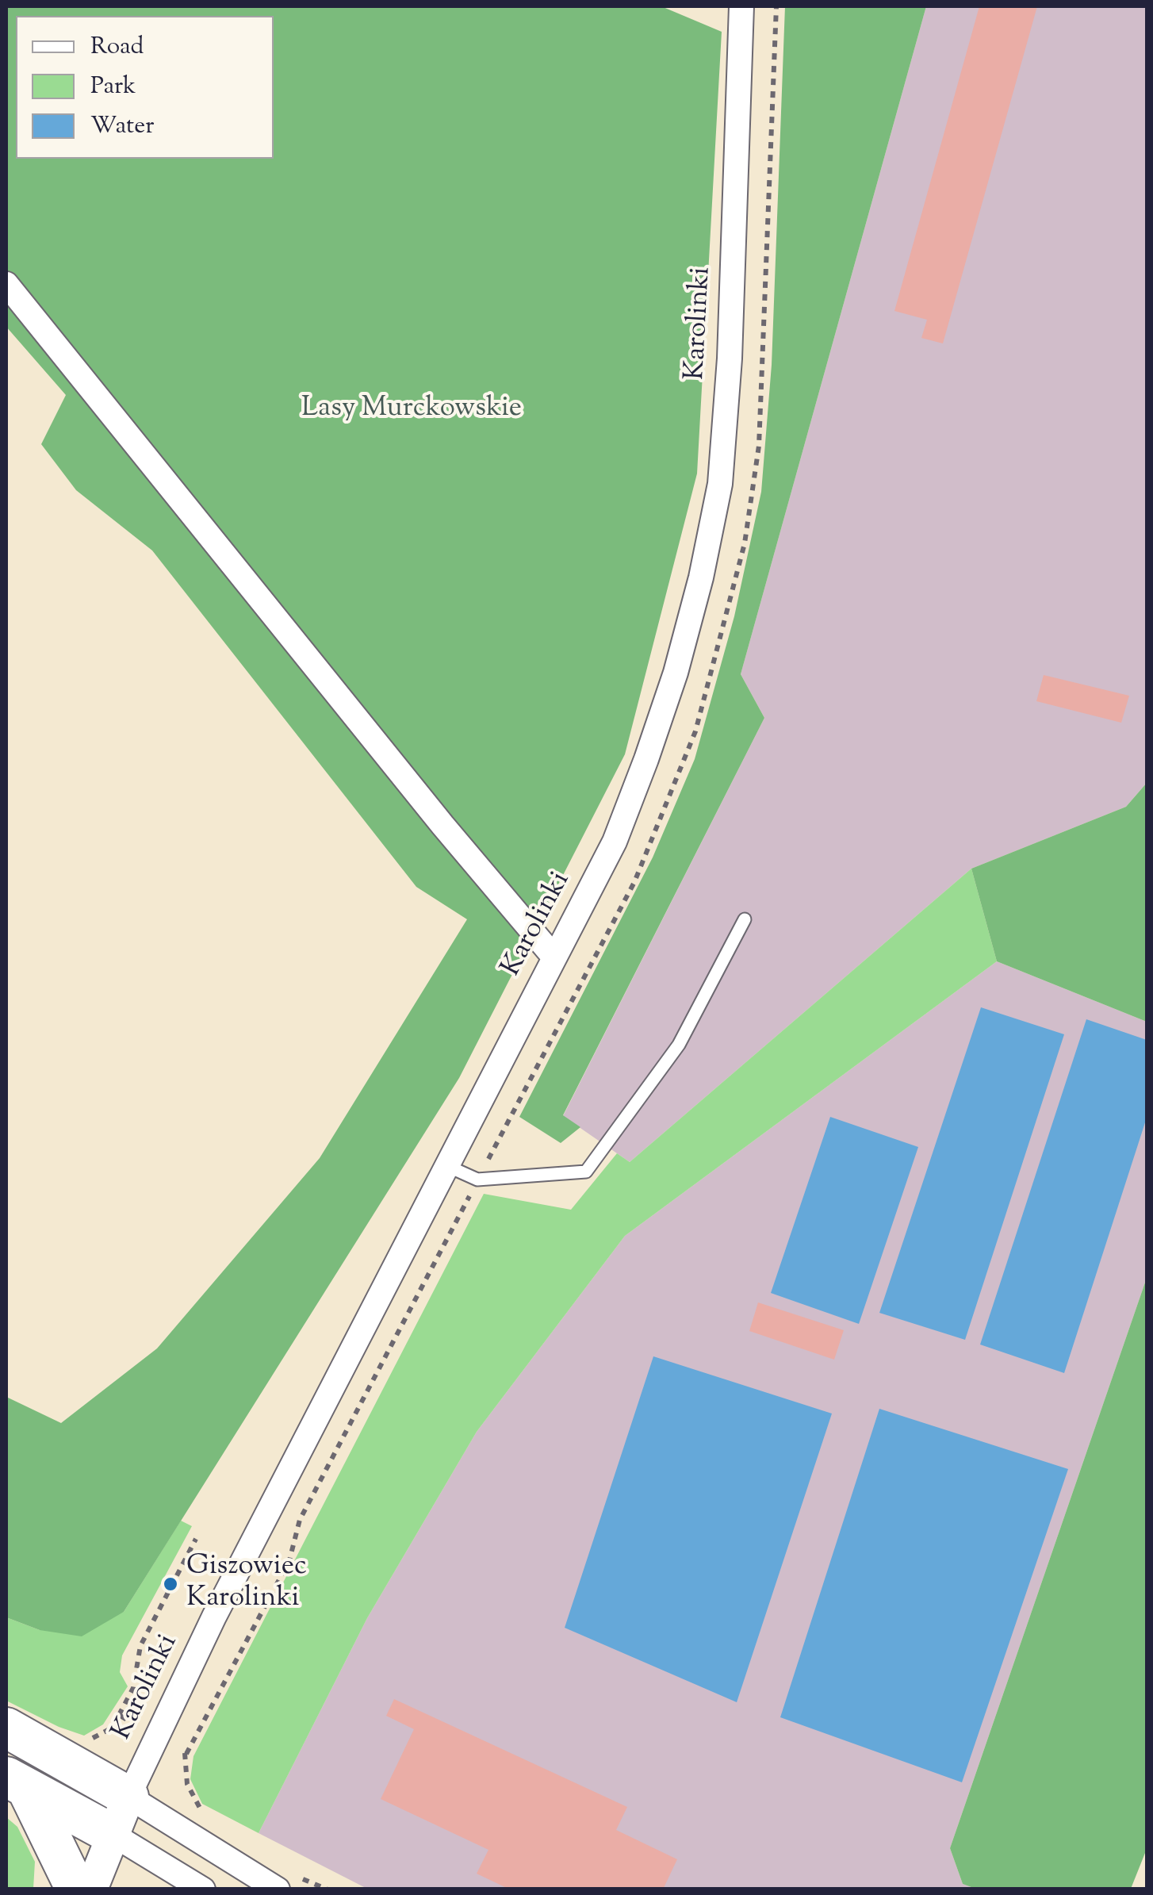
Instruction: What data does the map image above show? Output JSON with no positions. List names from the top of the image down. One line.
{"streets":{"street":["Karolinki"]},"parks":["Lasy Murckowskie"],"places":["Giszowiec Karolinki"],"legend":["Road","Park","Water"]}
